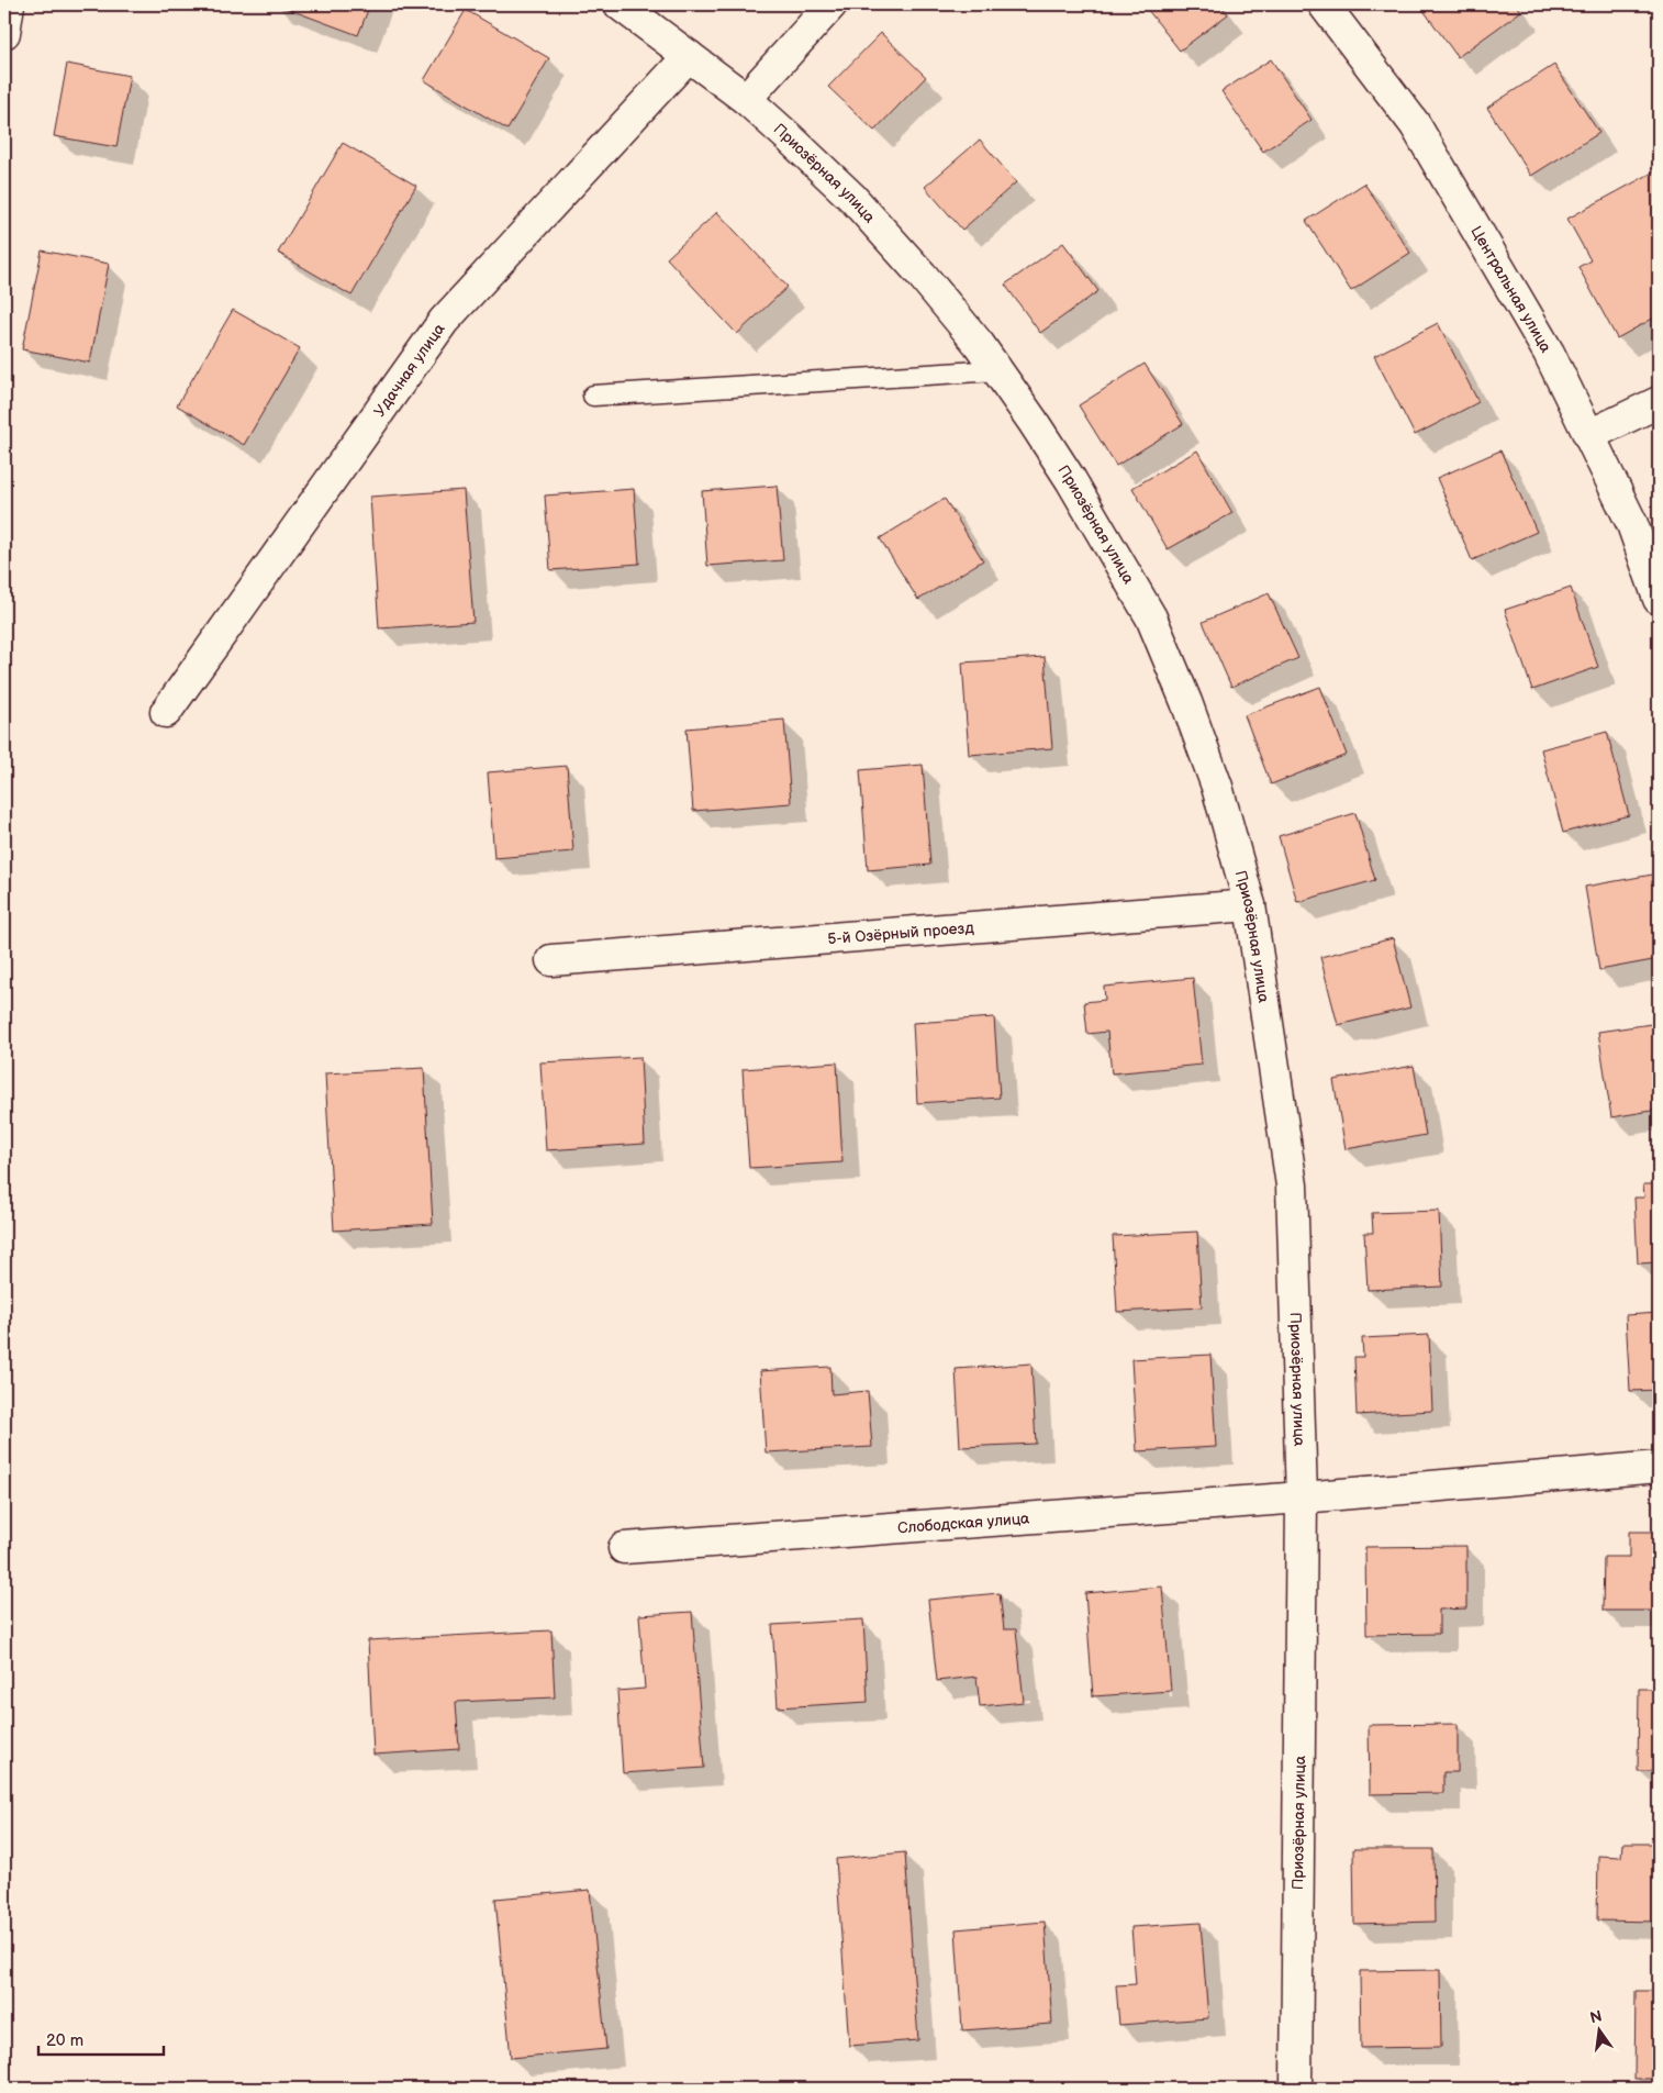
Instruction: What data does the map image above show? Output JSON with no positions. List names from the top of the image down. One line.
{"streets":{"street":["Приозёрная улица","Центральная улица","Удачная улица","5-й Озёрный проезд","Слободская улица"]},"crossings":[["Приозёрная улица","Удачная улица"],["Приозёрная улица","5-й Озёрный проезд"],["Приозёрная улица","Слободская улица"]],"scale_bar":"20 m","north":"top"}
